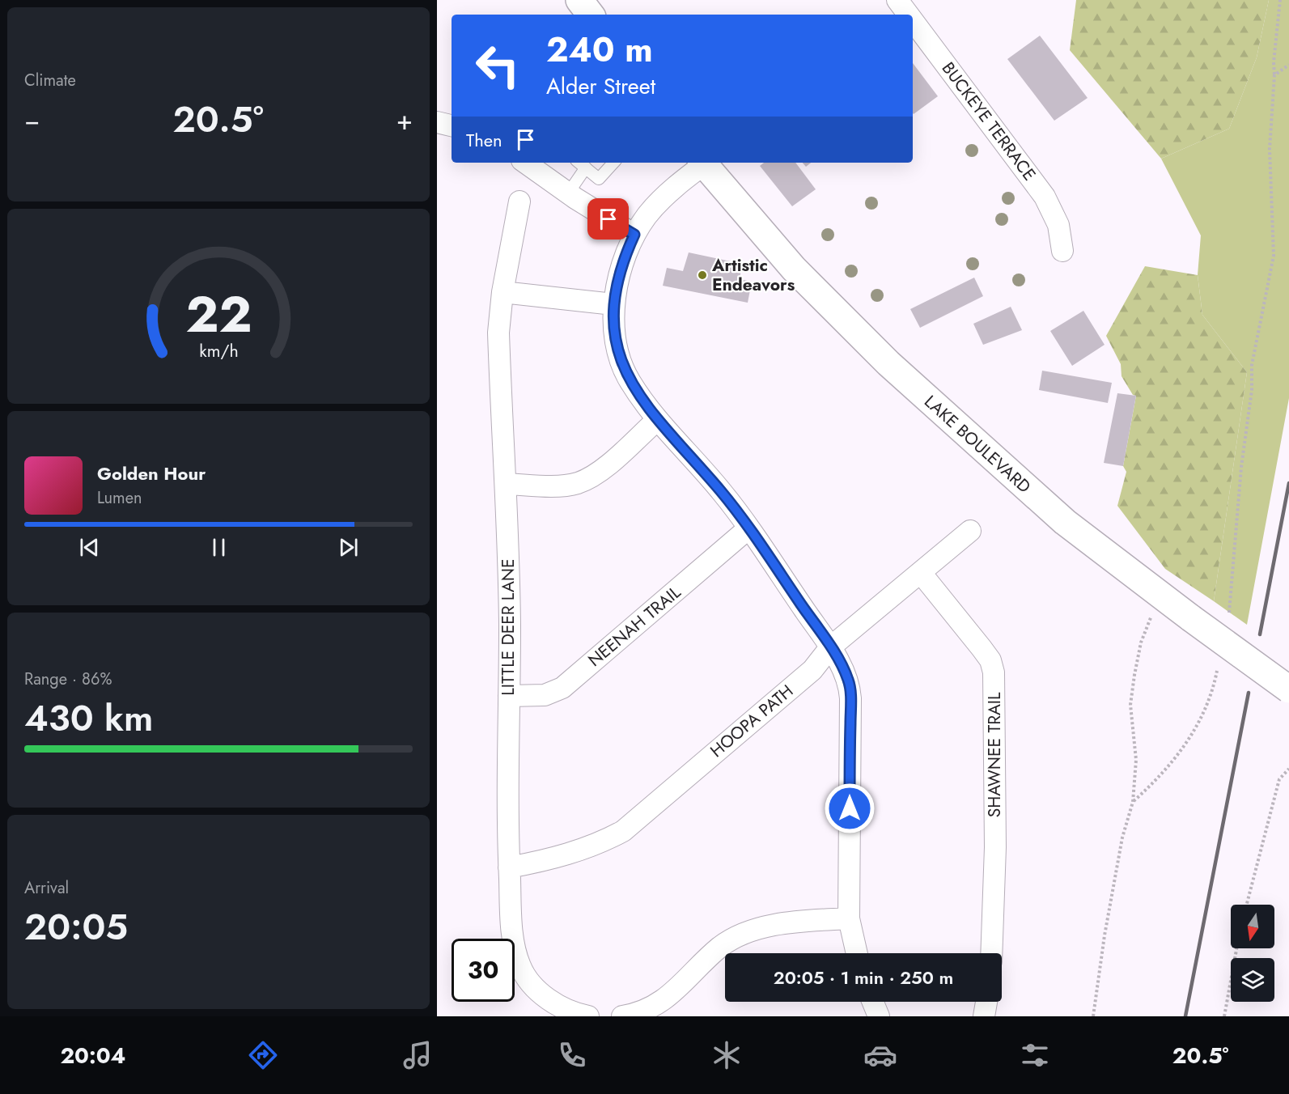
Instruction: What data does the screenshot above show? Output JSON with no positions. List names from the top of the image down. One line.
{"streets":{"main road":["LAKE BOULEVARD"],"street":["BUCKEYE TERRACE","NEENAH TRAIL","LITTLE DEER LANE","HOOPA PATH","SHAWNEE TRAIL"]},"crossings":[["NEENAH TRAIL","LITTLE DEER LANE"],["LITTLE DEER LANE","HOOPA PATH"],["HOOPA PATH","SHAWNEE TRAIL"]],"places":["Artistic Endeavors"],"north":"bottom","page":{"tile":["Climate",["Range · 86%","430 km"],["Arrival","20:05"]],"turn":["240 m","Alder Street"],"heat":["−","20.5°","+"],"then":"Then","song":["Golden Hour","Lumen"],"limit":"30","trip":"20:05 · 1 min · 250 m","tabs":["20:04","20.5°"],"gauge":["22","km/h"]}}
